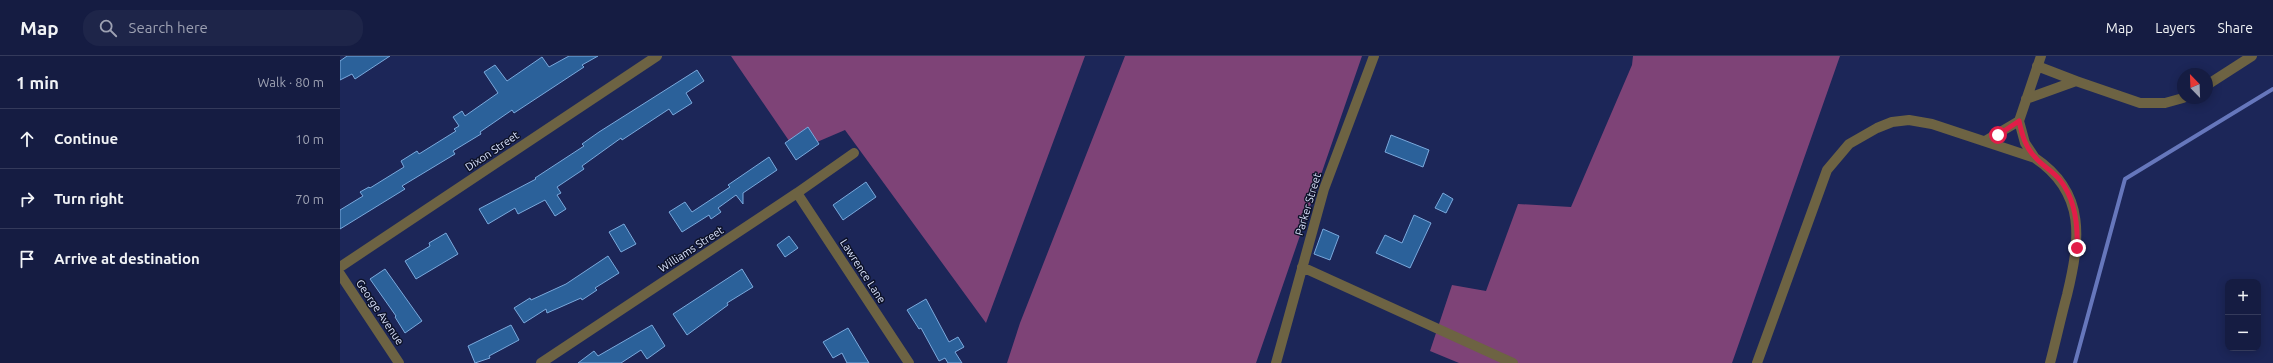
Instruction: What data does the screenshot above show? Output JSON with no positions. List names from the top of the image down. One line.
{"streets":{"street":["Dixon Street","Parker Street","Williams Street","Lawrence Lane","George Avenue"]},"crossings":[["Williams Street","Lawrence Lane"]],"north":"top left","page":{"header":"Map","search":"Search here","nav":["Map","Layers","Share"],"heading":["1 min","Walk · 80 m"],"list":[["Continue","10 m"],["Turn right","70 m"],"Arrive at destination"],"map_buttons":["+","−"]}}
